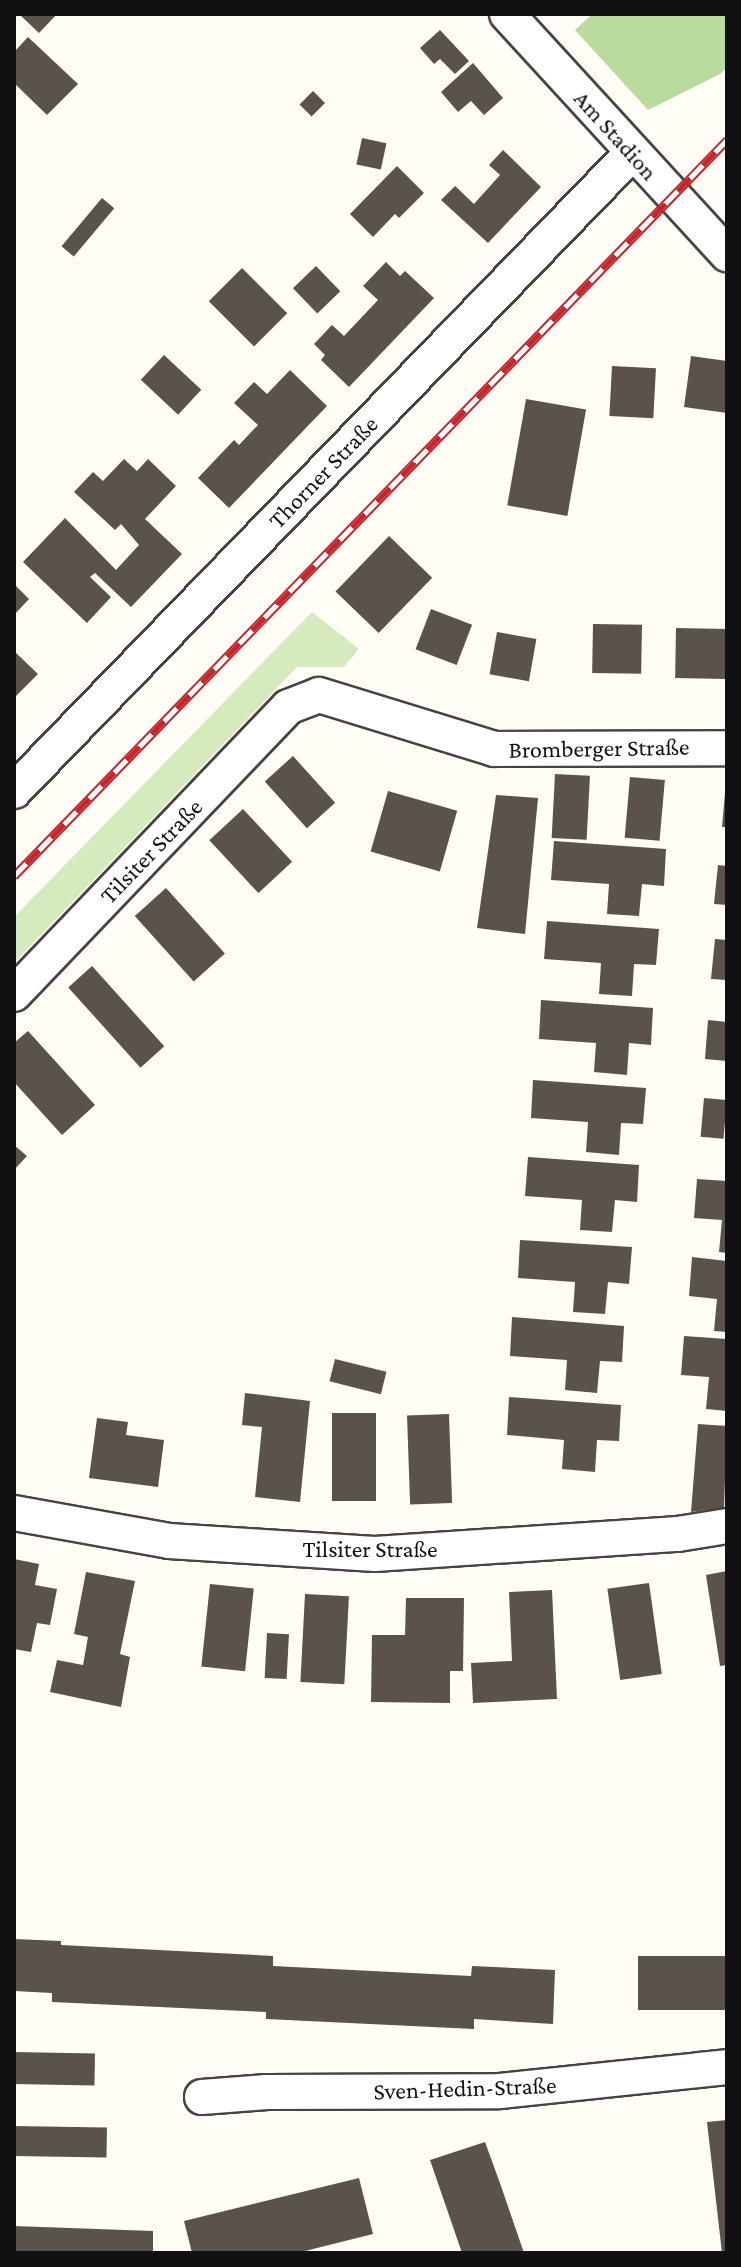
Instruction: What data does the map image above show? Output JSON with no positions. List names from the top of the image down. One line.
{"streets":{"street":["Am Stadion","Thorner Straße","Bromberger Straße","Tilsiter Straße","Sven-Hedin-Straße"]},"crossings":[["Am Stadion","Thorner Straße"],["Bromberger Straße","Tilsiter Straße"]]}
